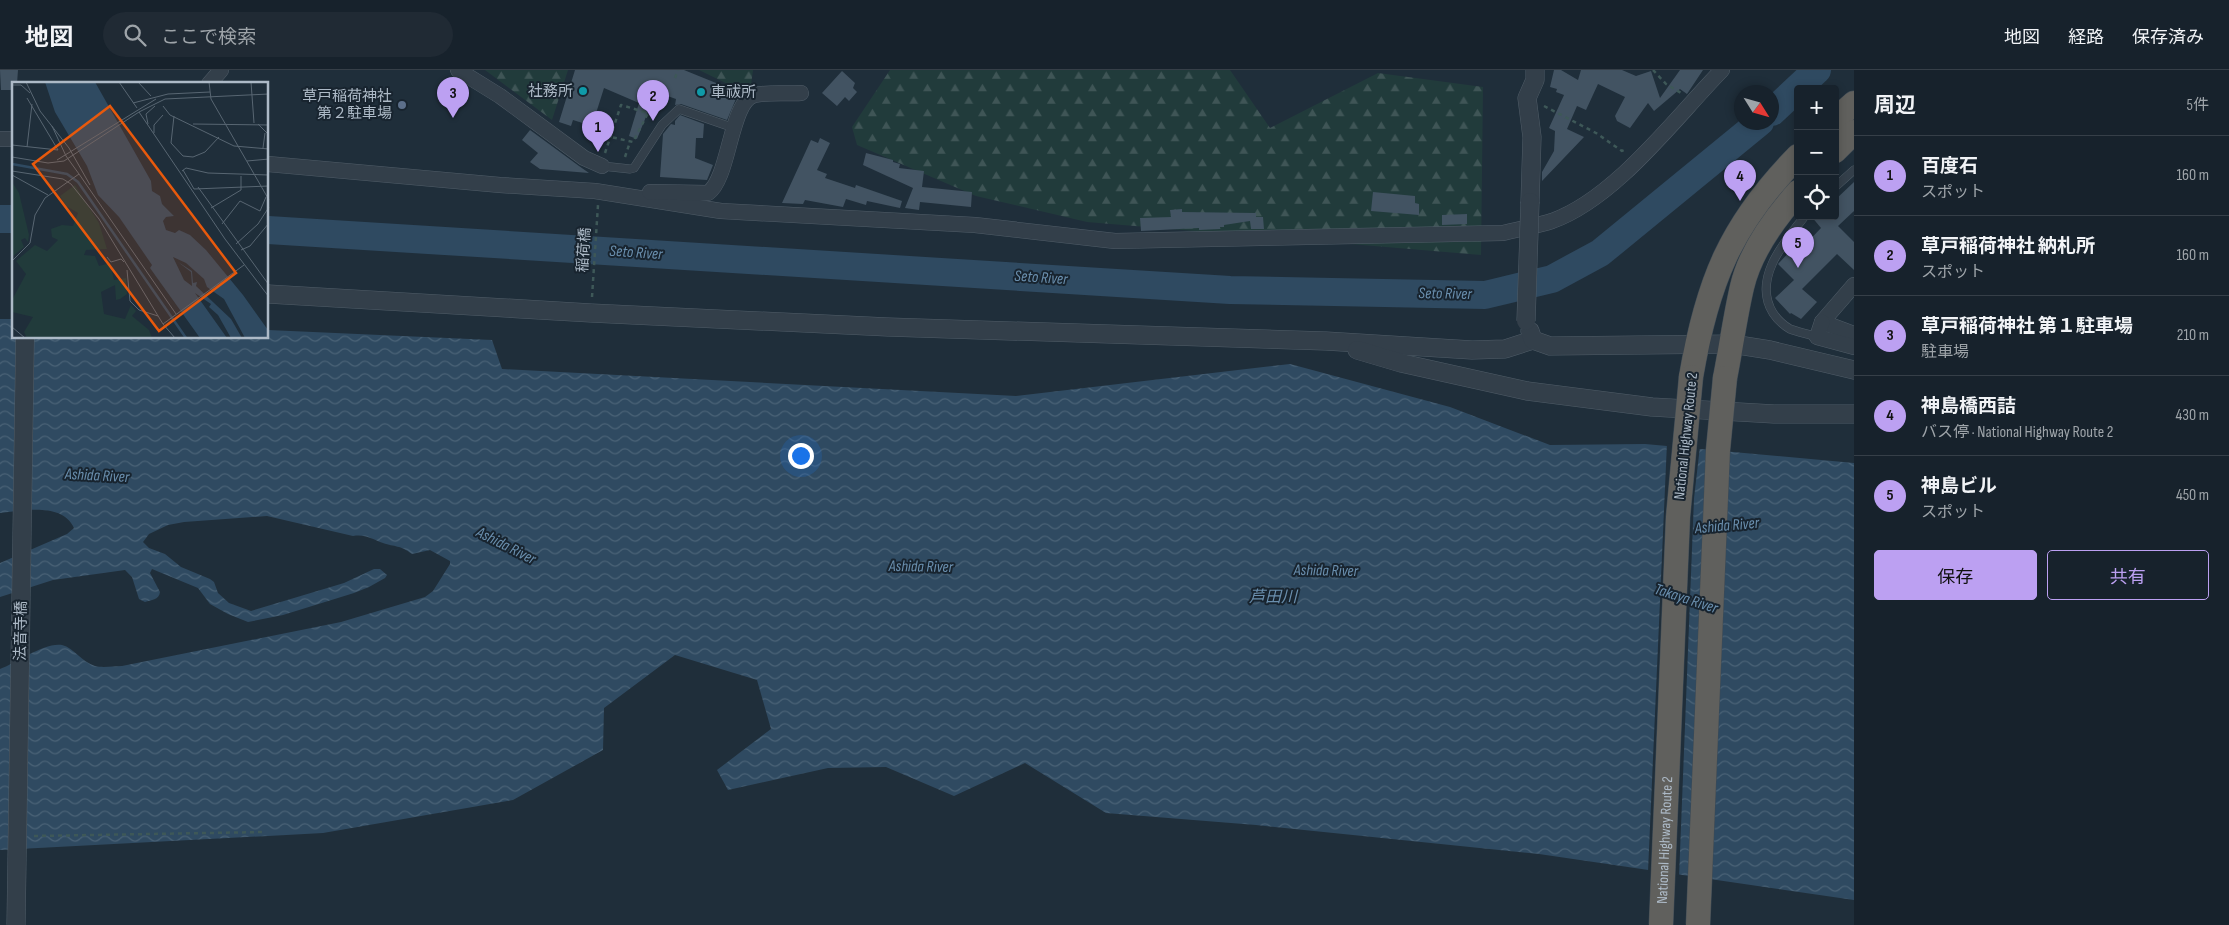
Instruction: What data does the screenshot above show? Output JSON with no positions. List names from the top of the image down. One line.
{"streets":{"highway":["National Highway Route 2"],"street":["法音寺橋"],"path":["稲荷橋"]},"water":["Seto River","Ashida River","芦田川","Takaya River"],"places":["社務所","車祓所","草戸稲荷神社 第２駐車場"],"north":"bottom right","page":{"header":"地図","search":"ここで検索","nav":["地図","経路","保存済み"],"heading":["周辺","5件"],"pins":["3","2","1","4","5"],"map_buttons":["+","−"],"list":[{"mark":"1","name":"百度石","note":"スポット","value":"160 m"},{"mark":"2","name":"草戸稲荷神社 納札所","note":"スポット","value":"160 m"},{"mark":"3","name":"草戸稲荷神社 第１駐車場","note":"駐車場","value":"210 m"},{"mark":"4","name":"神島橋西詰","note":"バス停 · National Highway Route 2","value":"430 m"},{"mark":"5","name":"神島ビル","note":"スポット","value":"450 m"}],"buttons":["保存","共有"]}}
